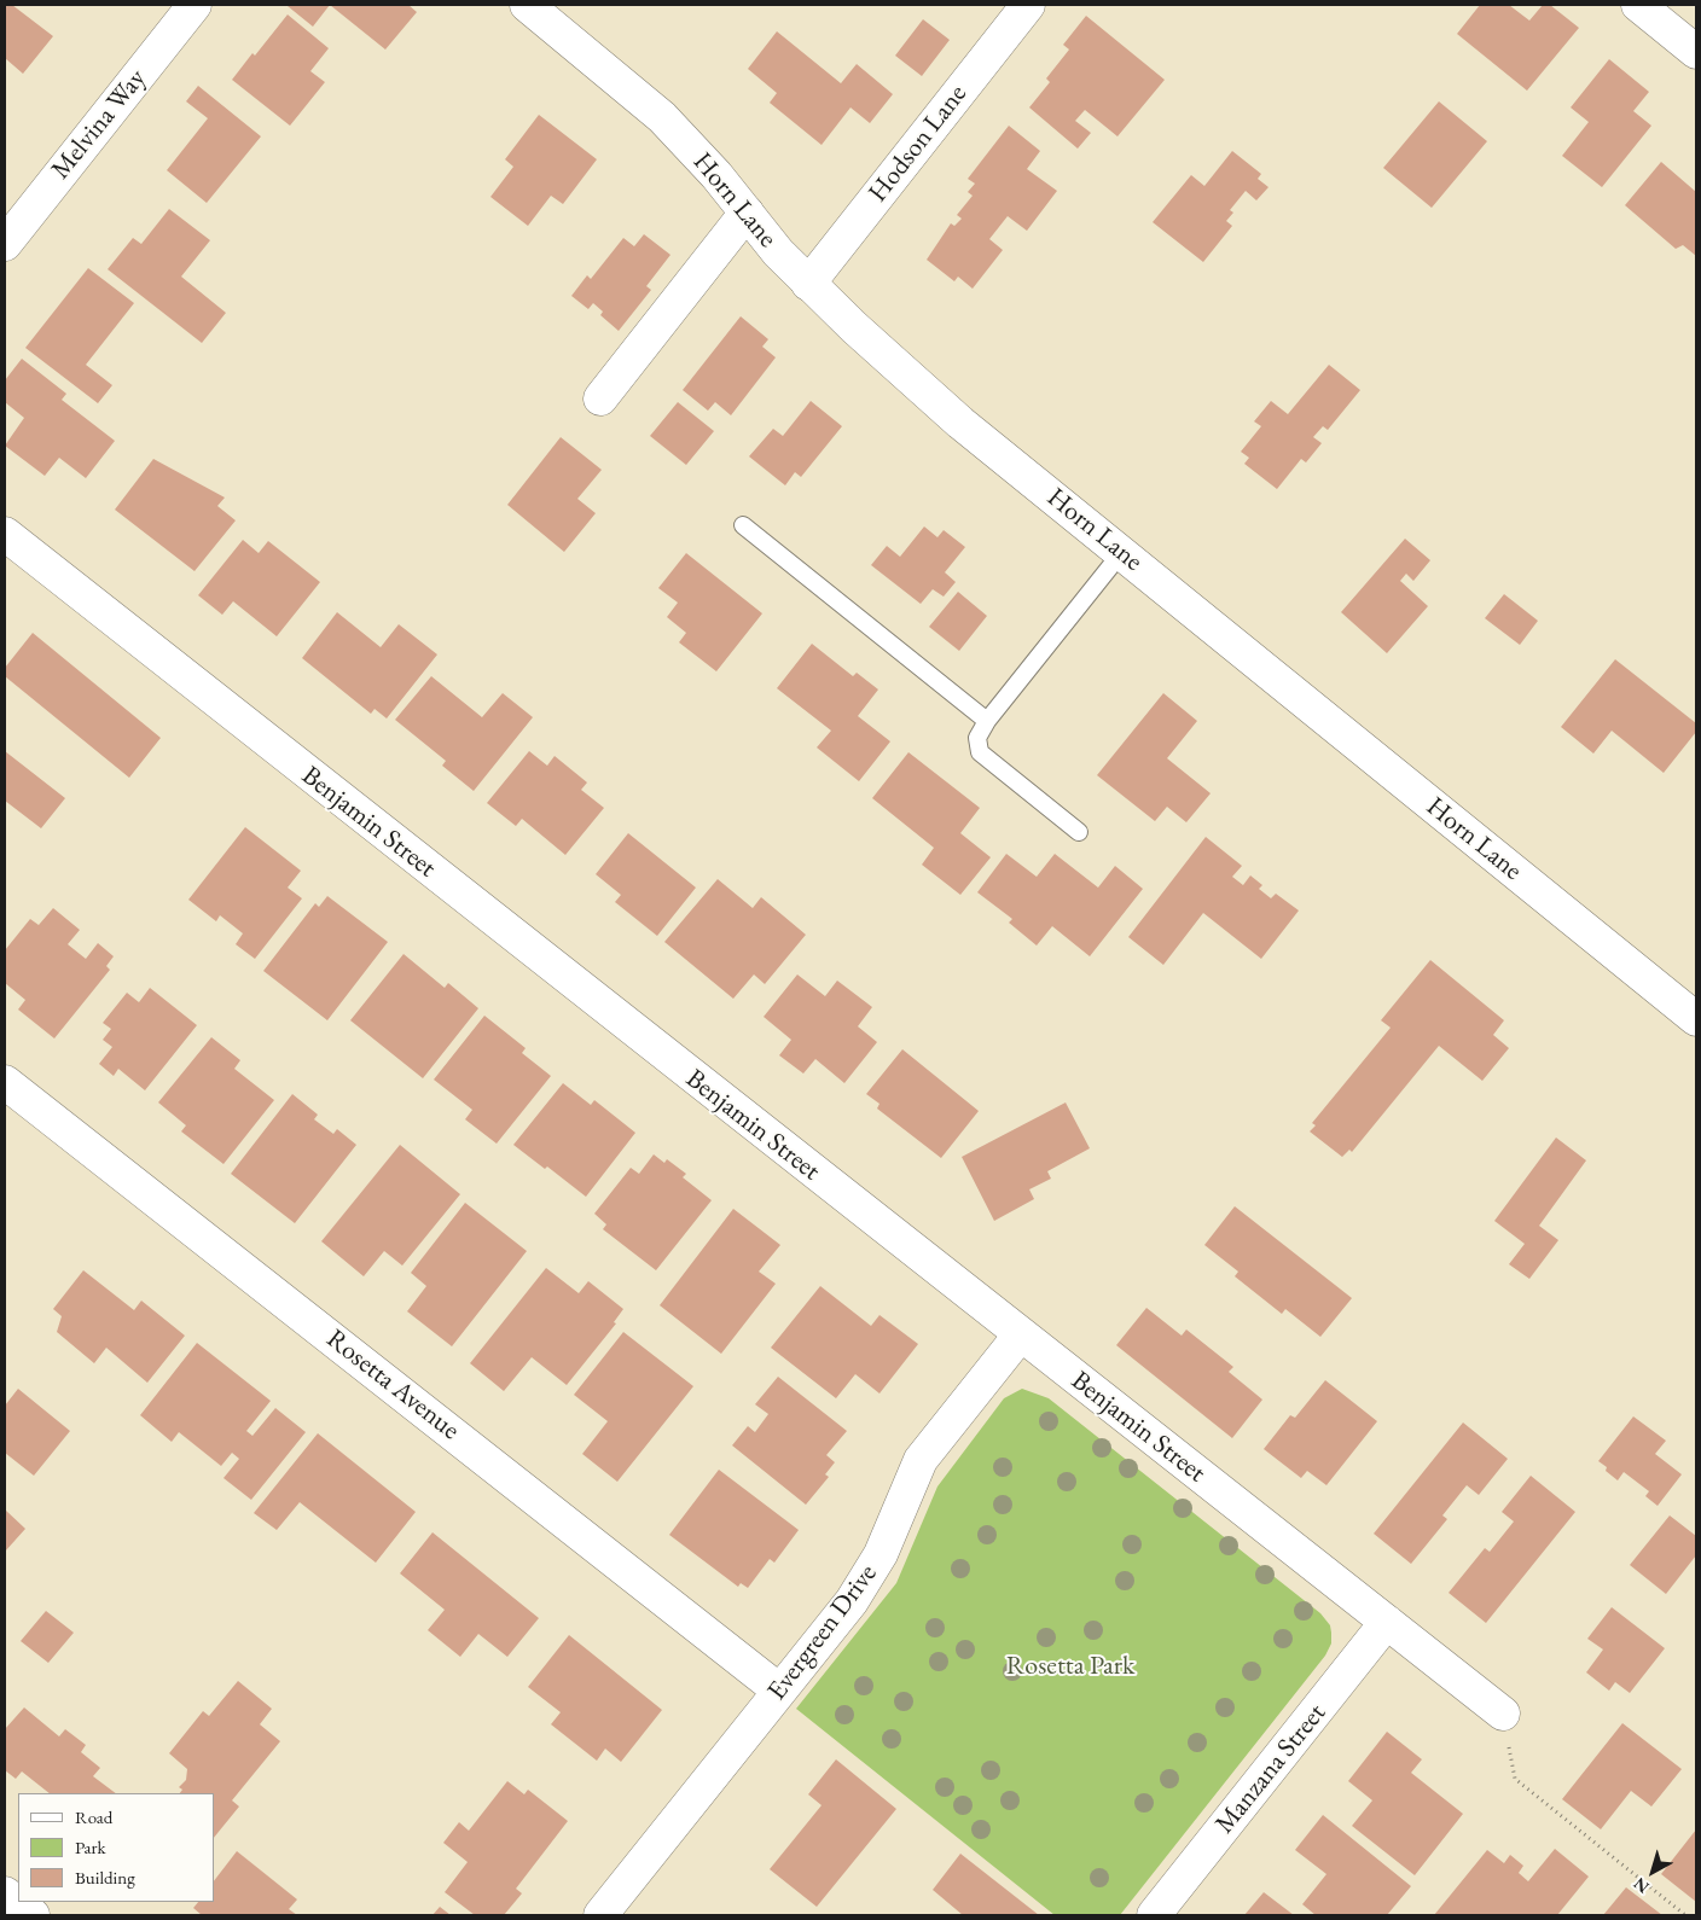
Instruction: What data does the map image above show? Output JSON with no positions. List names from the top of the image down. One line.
{"streets":{"street":["Melvina Way","Hodson Lane","Horn Lane","Benjamin Street","Rosetta Avenue","Evergreen Drive","Manzana Street"]},"crossings":[["Hodson Lane","Horn Lane"],["Benjamin Street","Evergreen Drive"],["Benjamin Street","Manzana Street"],["Rosetta Avenue","Evergreen Drive"]],"parks":["Rosetta Park"],"legend":["Road","Park","Building"],"north":"bottom left"}
